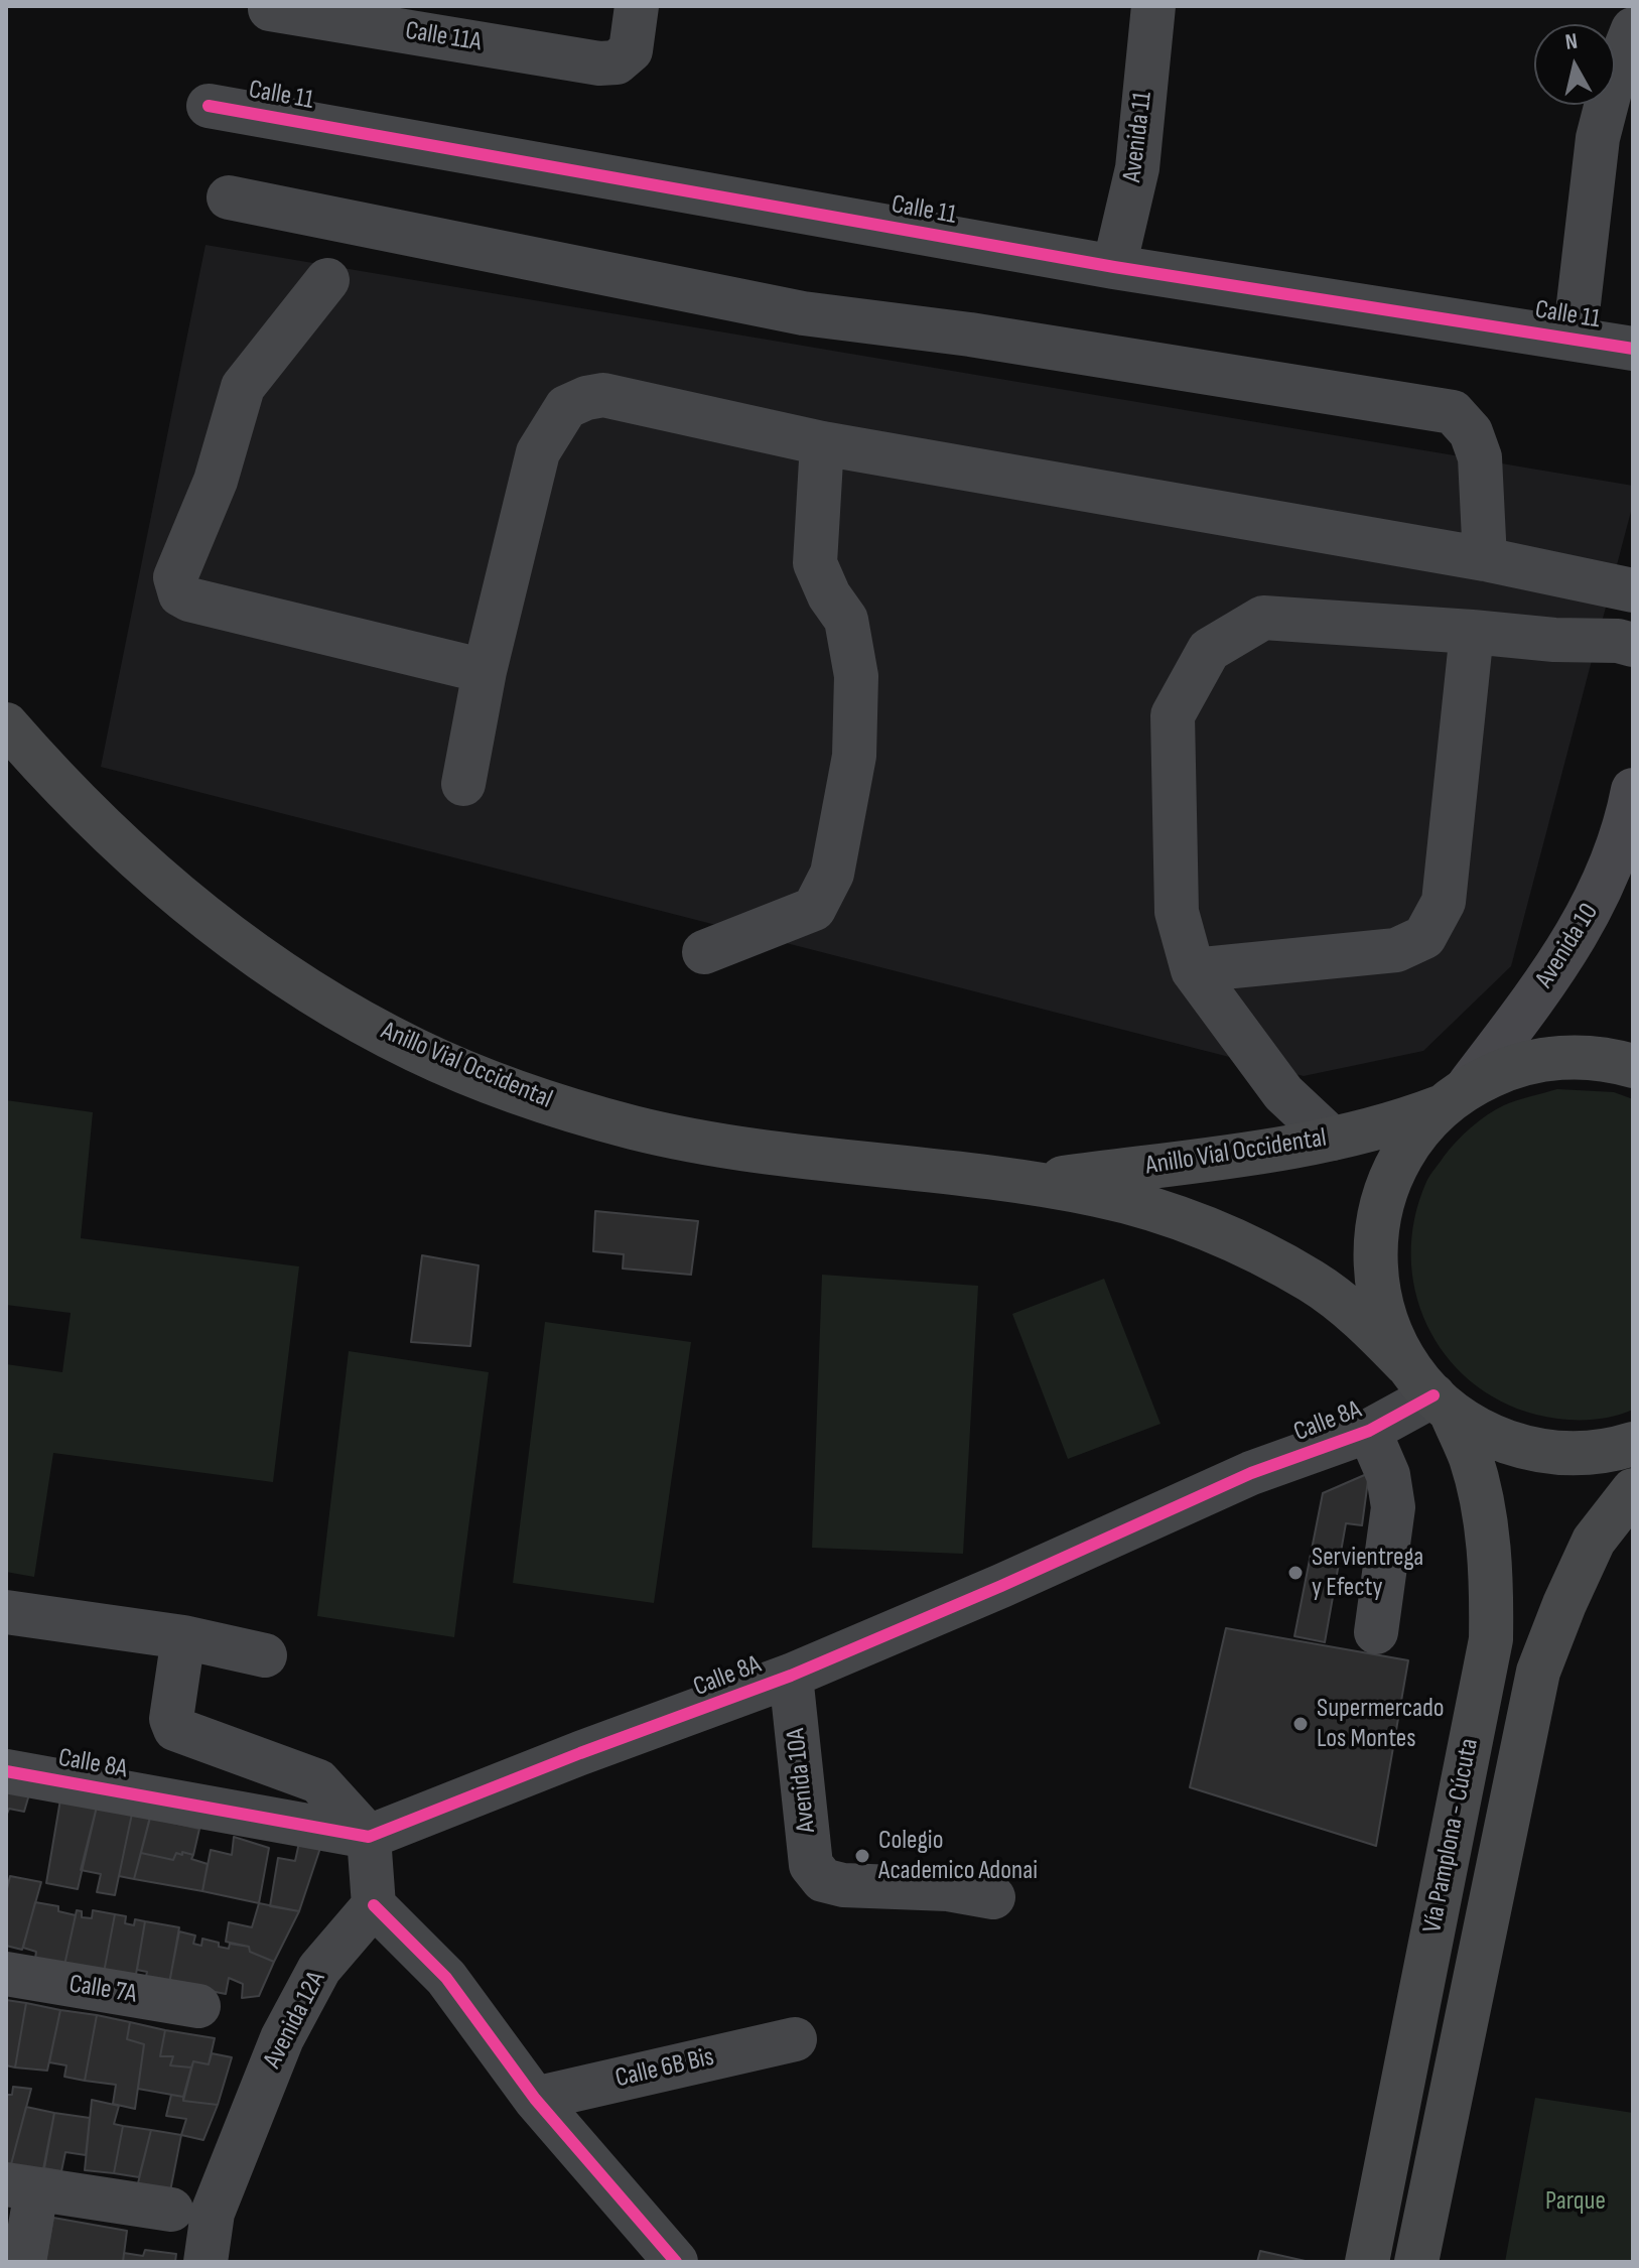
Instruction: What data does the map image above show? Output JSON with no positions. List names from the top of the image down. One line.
{"streets":{"highway":["Anillo Vial Occidental","Vía Pamplona - Cúcuta"],"main road":["Avenida 10"],"street":["Calle 11A","Calle 11","Avenida 11","Calle 8A","Avenida 10A","Calle 7A","Avenida 12A","Calle 6B Bis"]},"crossings":[["Calle 11","Avenida 11"],["Avenida 10","Anillo Vial Occidental"],["Avenida 10","Vía Pamplona - Cúcuta"],["Anillo Vial Occidental","Calle 8A"],["Anillo Vial Occidental","Vía Pamplona - Cúcuta"],["Calle 8A","Avenida 10A"],["Calle 8A","Vía Pamplona - Cúcuta"]],"parks":["Parque"],"places":["Servientrega y Efecty","Supermercado Los Montes","Colegio Academico Adonai"],"north":"top"}
